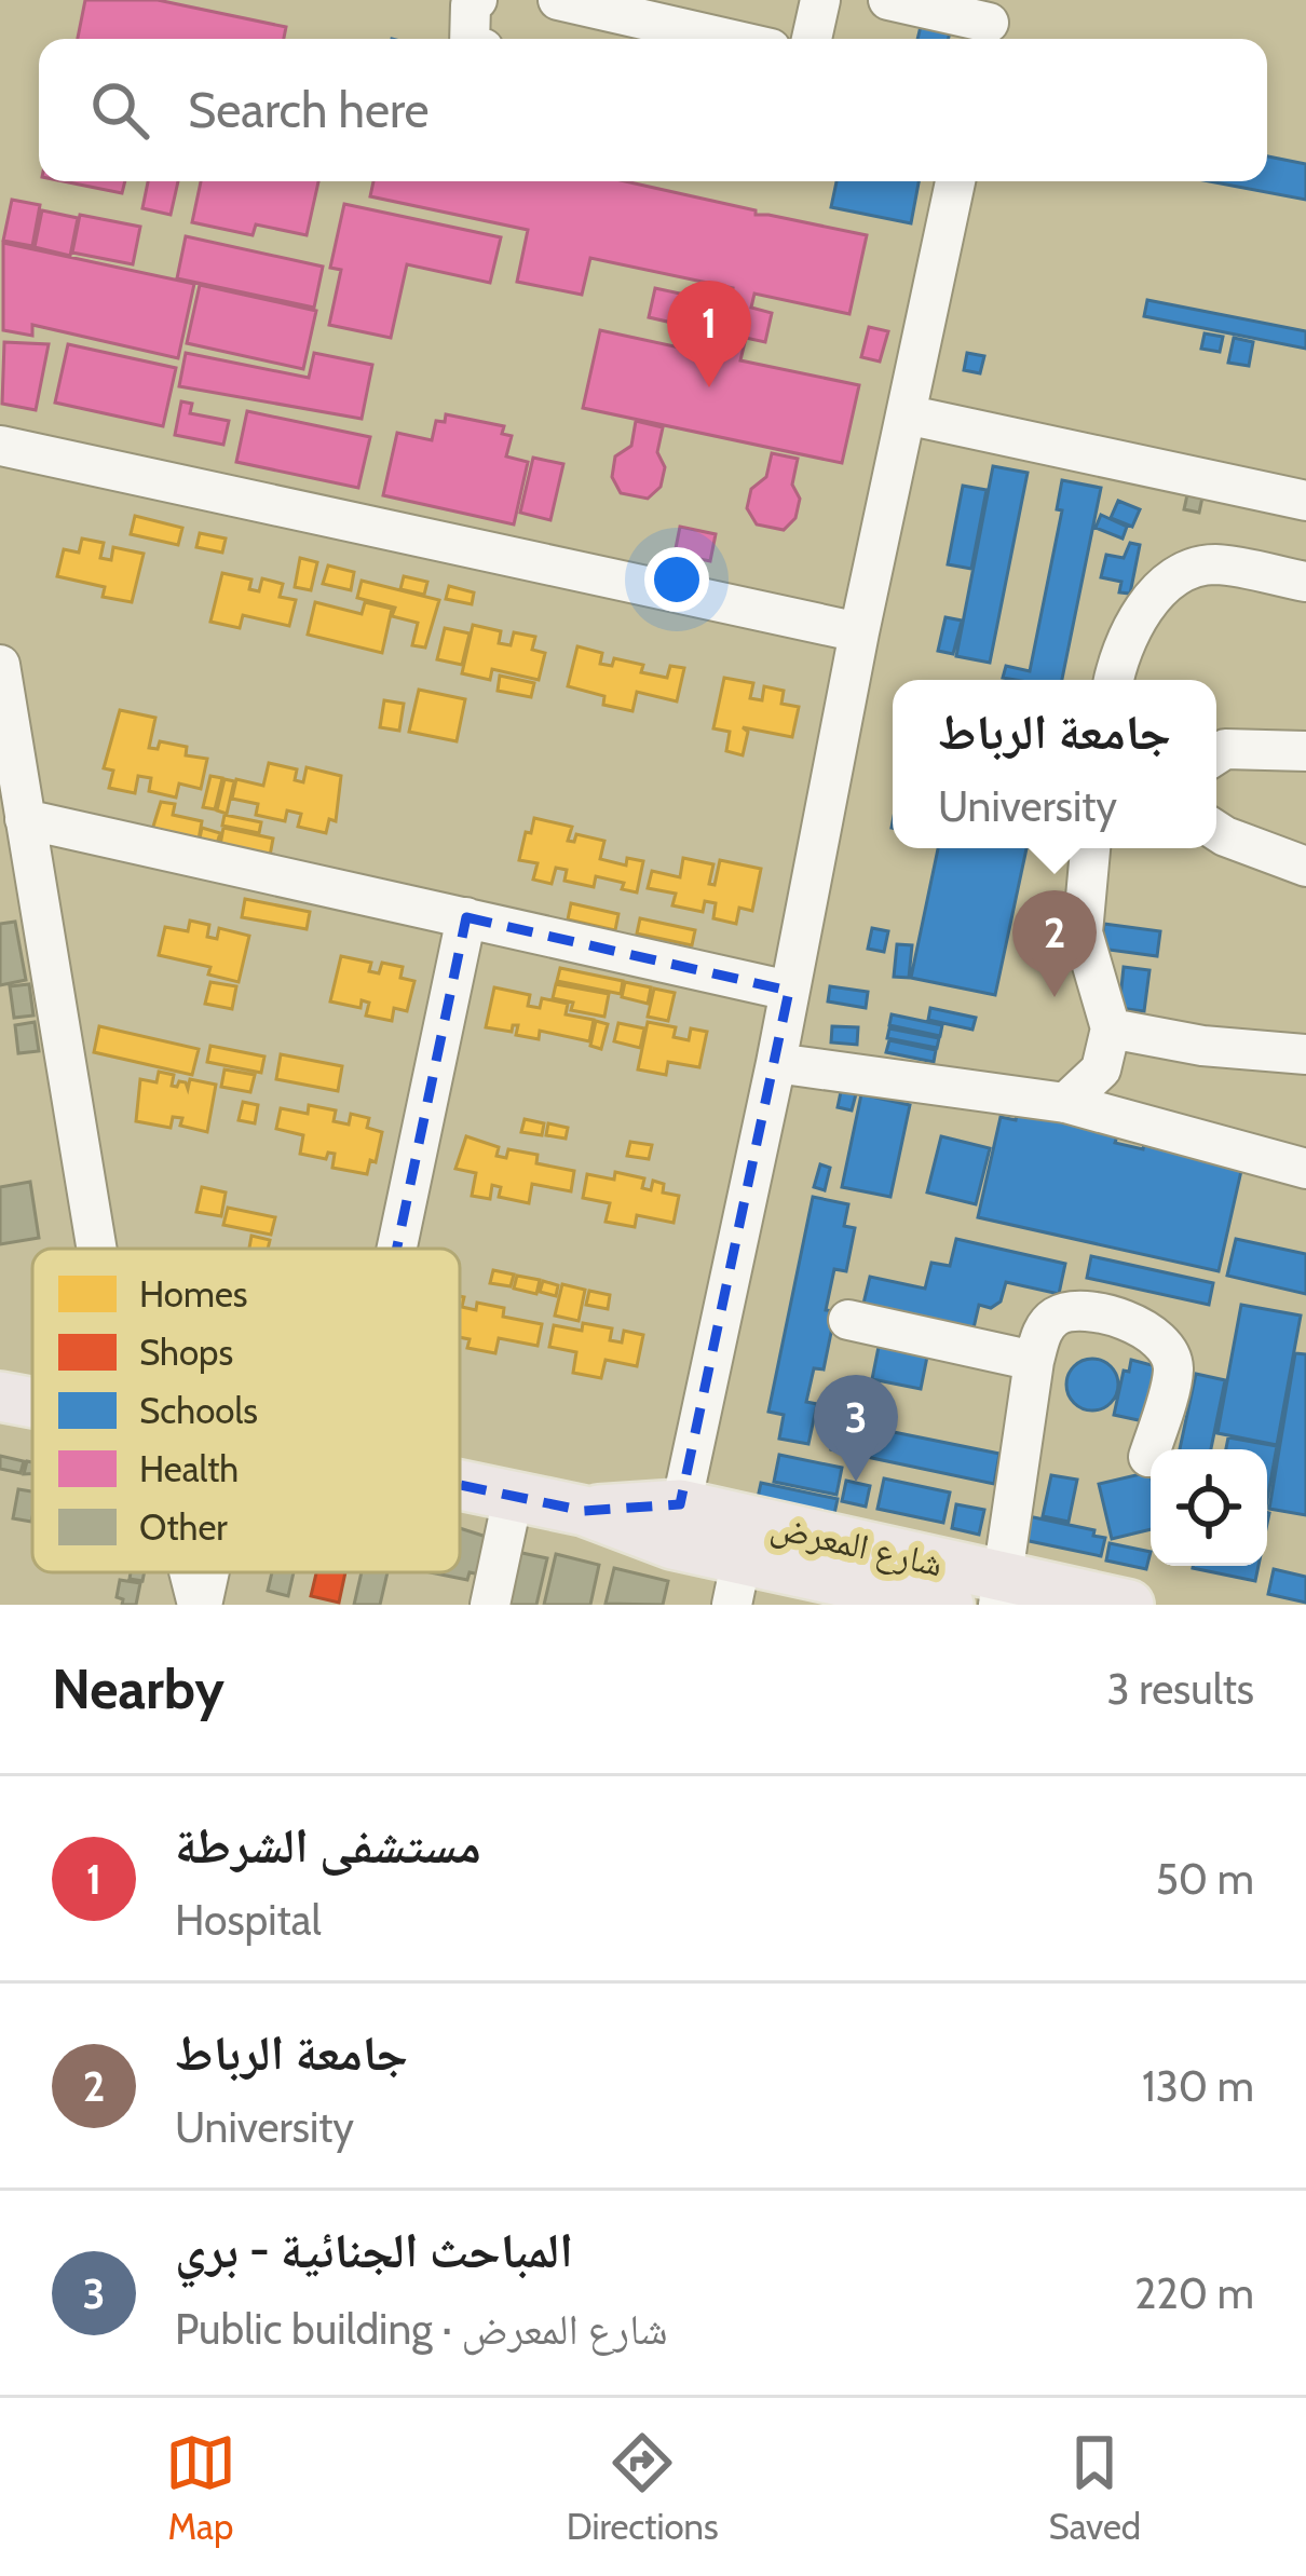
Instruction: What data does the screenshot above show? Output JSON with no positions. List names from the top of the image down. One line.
{"streets":{"main road":["شارع المعرض"]},"legend":["Homes","Shops","Schools","Health","Other"],"page":{"search":"Search here","pins":["1","2","3"],"popup":["جامعة الرباط","University"],"heading":["Nearby","3 results"],"list":[{"mark":"1","name":"مستشفى الشرطة","note":"Hospital","value":"50 m"},{"mark":"2","name":"جامعة الرباط","note":"University","value":"130 m"},{"mark":"3","name":"المباحث الجنائية - بري","note":"Public building · شارع المعرض","value":"220 m"}],"nav":["Map","Directions","Saved"]}}
